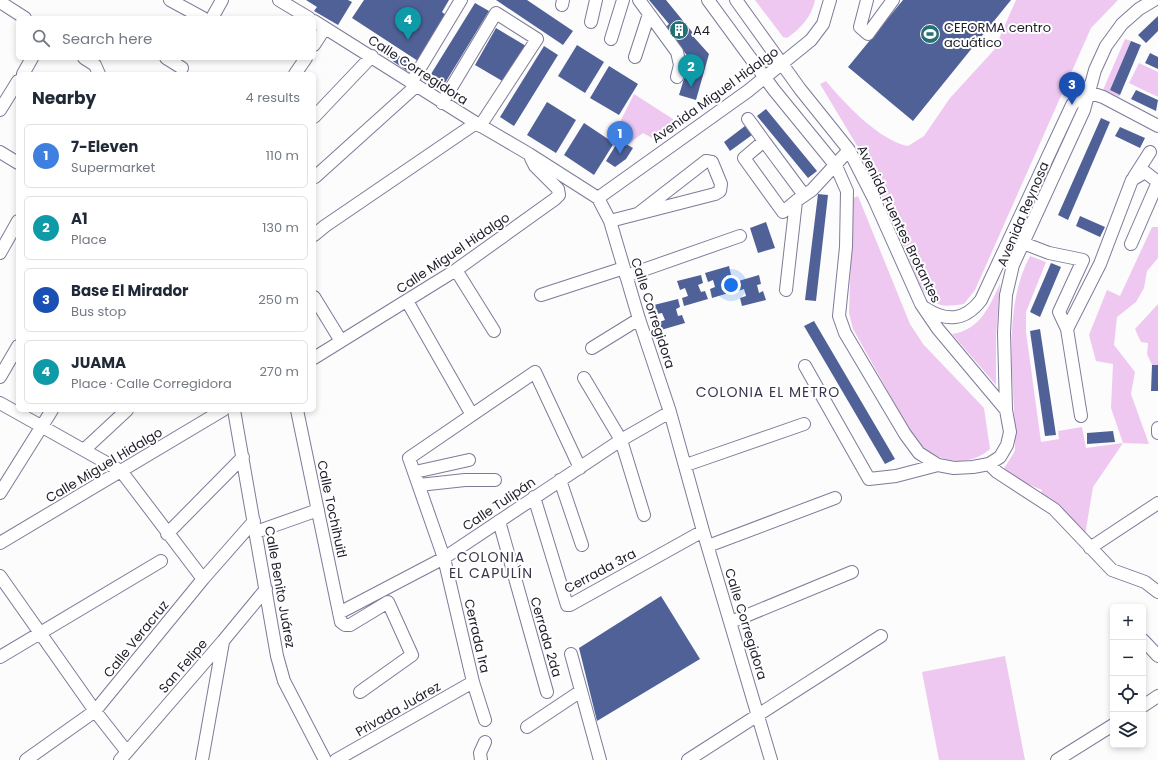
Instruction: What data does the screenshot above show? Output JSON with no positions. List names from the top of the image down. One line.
{"streets":{"street":["Calle Corregidora","Avenida Miguel Hidalgo","Avenida Reynosa","Avenida Fuentes Brotantes","Calle Miguel Hidalgo","Calle Tulipán","Calle Tochihuitl","Cerrada 3ra","Calle Benito Juárez","Cerrada 1ra","Cerrada 2da","Calle Veracruz","San Felipe","Privada Juárez"]},"crossings":[["Calle Corregidora","Avenida Miguel Hidalgo"],["Calle Corregidora","Calle Miguel Hidalgo"],["Calle Corregidora","Calle Tulipán"],["Calle Corregidora","Cerrada 3ra"],["Avenida Miguel Hidalgo","Avenida Fuentes Brotantes"],["Avenida Reynosa","Avenida Fuentes Brotantes"],["Calle Tulipán","Calle Tochihuitl"],["Calle Tulipán","Cerrada 3ra"],["Calle Tulipán","Cerrada 1ra"],["Calle Tulipán","Cerrada 2da"],["Calle Benito Juárez","Calle Veracruz"],["Calle Benito Juárez","San Felipe"],["Cerrada 1ra","Privada Juárez"]],"districts":["COLONIA EL METRO","COLONIA EL CAPULÍN"],"places":{"building":["A4"],"sports":["CEFORMA centro acuático"]},"page":{"pins":["4","2","3","1"],"search":"Search here","heading":["Nearby","4 results"],"list":[{"mark":"1","name":"7-Eleven","note":"Supermarket","value":"110 m"},{"mark":"2","name":"A1","note":"Place","value":"130 m"},{"mark":"3","name":"Base El Mirador","note":"Bus stop","value":"250 m"},{"mark":"4","name":"JUAMA","note":"Place · Calle Corregidora","value":"270 m"}],"map_buttons":["+","−"]}}
